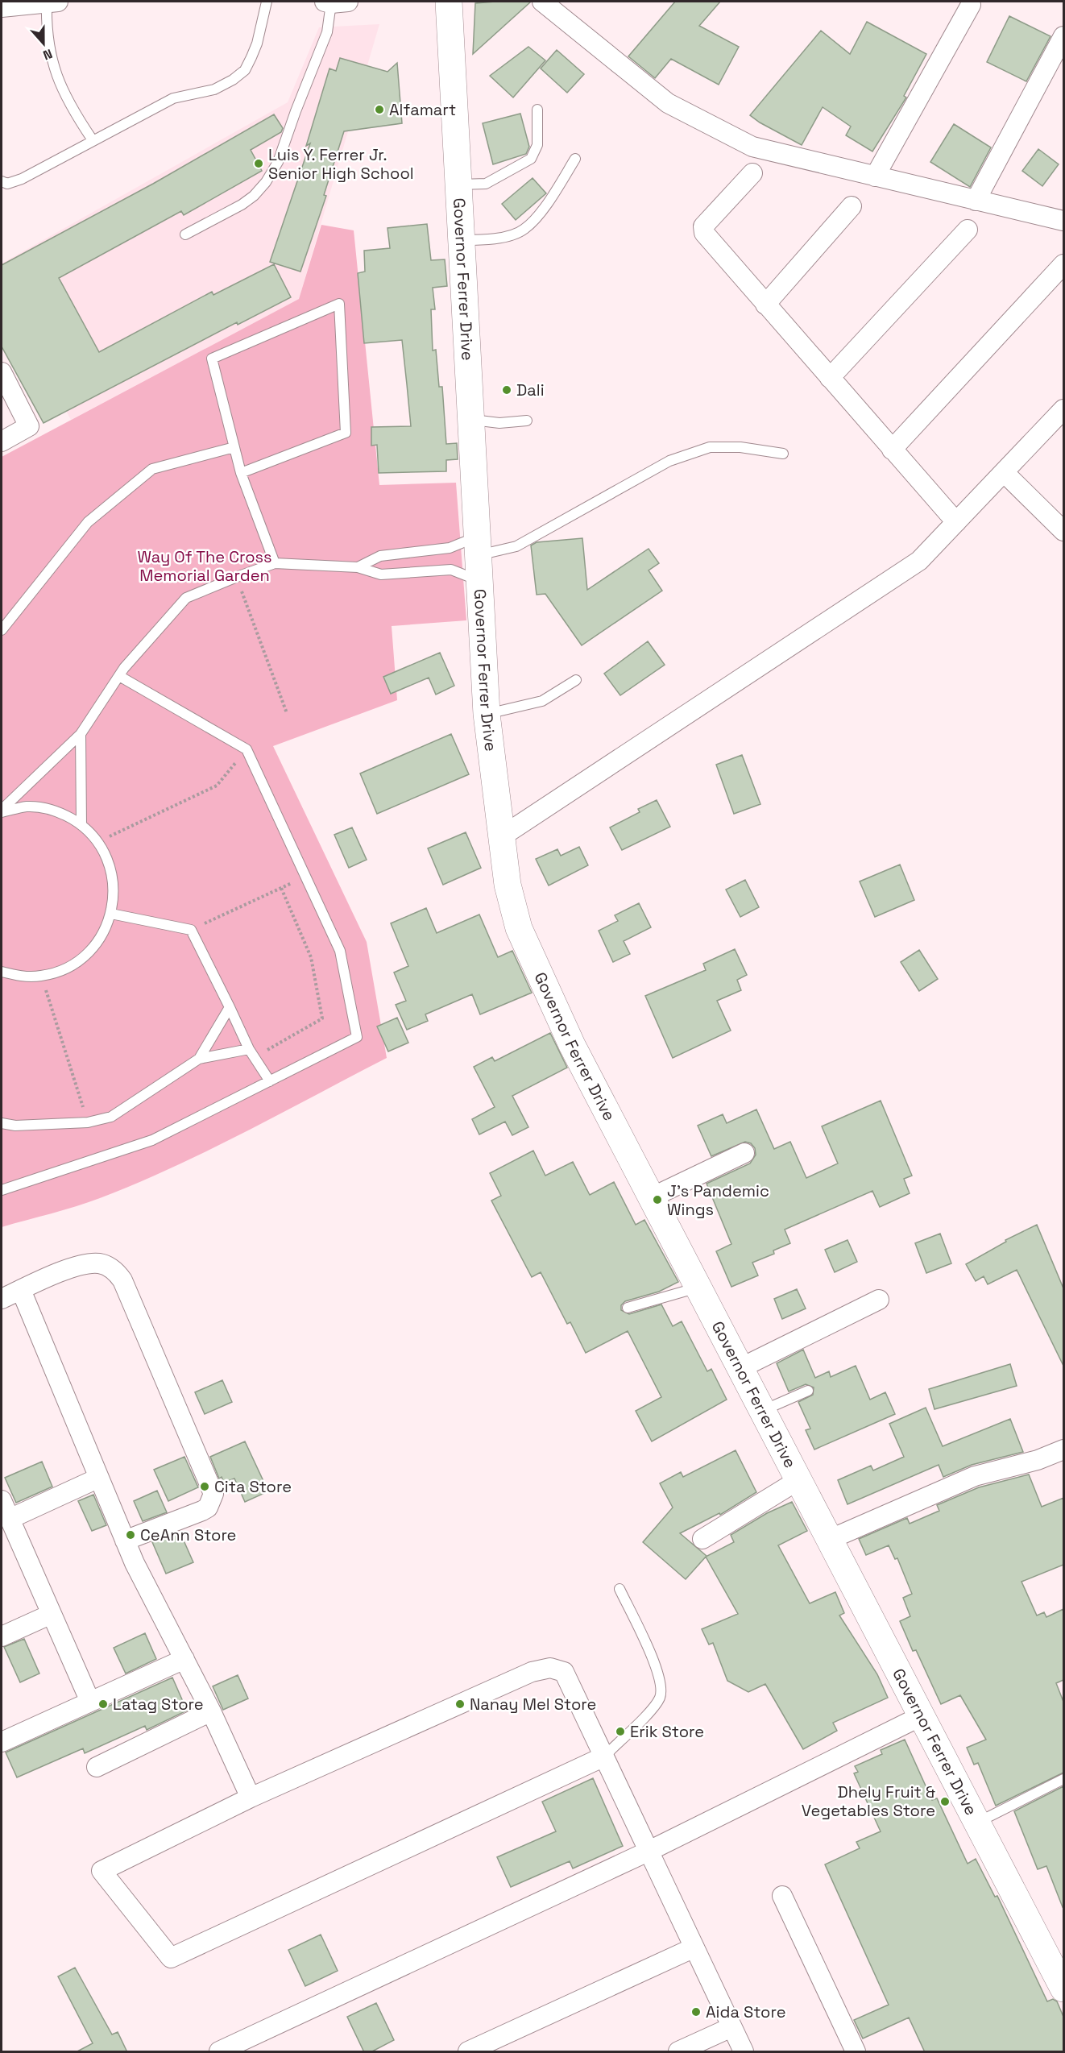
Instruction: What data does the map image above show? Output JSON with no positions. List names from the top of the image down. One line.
{"streets":{"main road":["Governor Ferrer Drive"]},"parks":["Way Of The Cross Memorial Garden"],"places":["Alfamart","Luis Y. Ferrer Jr. Senior High School","Dali","J's Pandemic Wings","Cita Store","CeAnn Store","Latag Store","Nanay Mel Store","Erik Store","Dhely Fruit & Vegetables Store","Aida Store"],"north":"bottom"}
